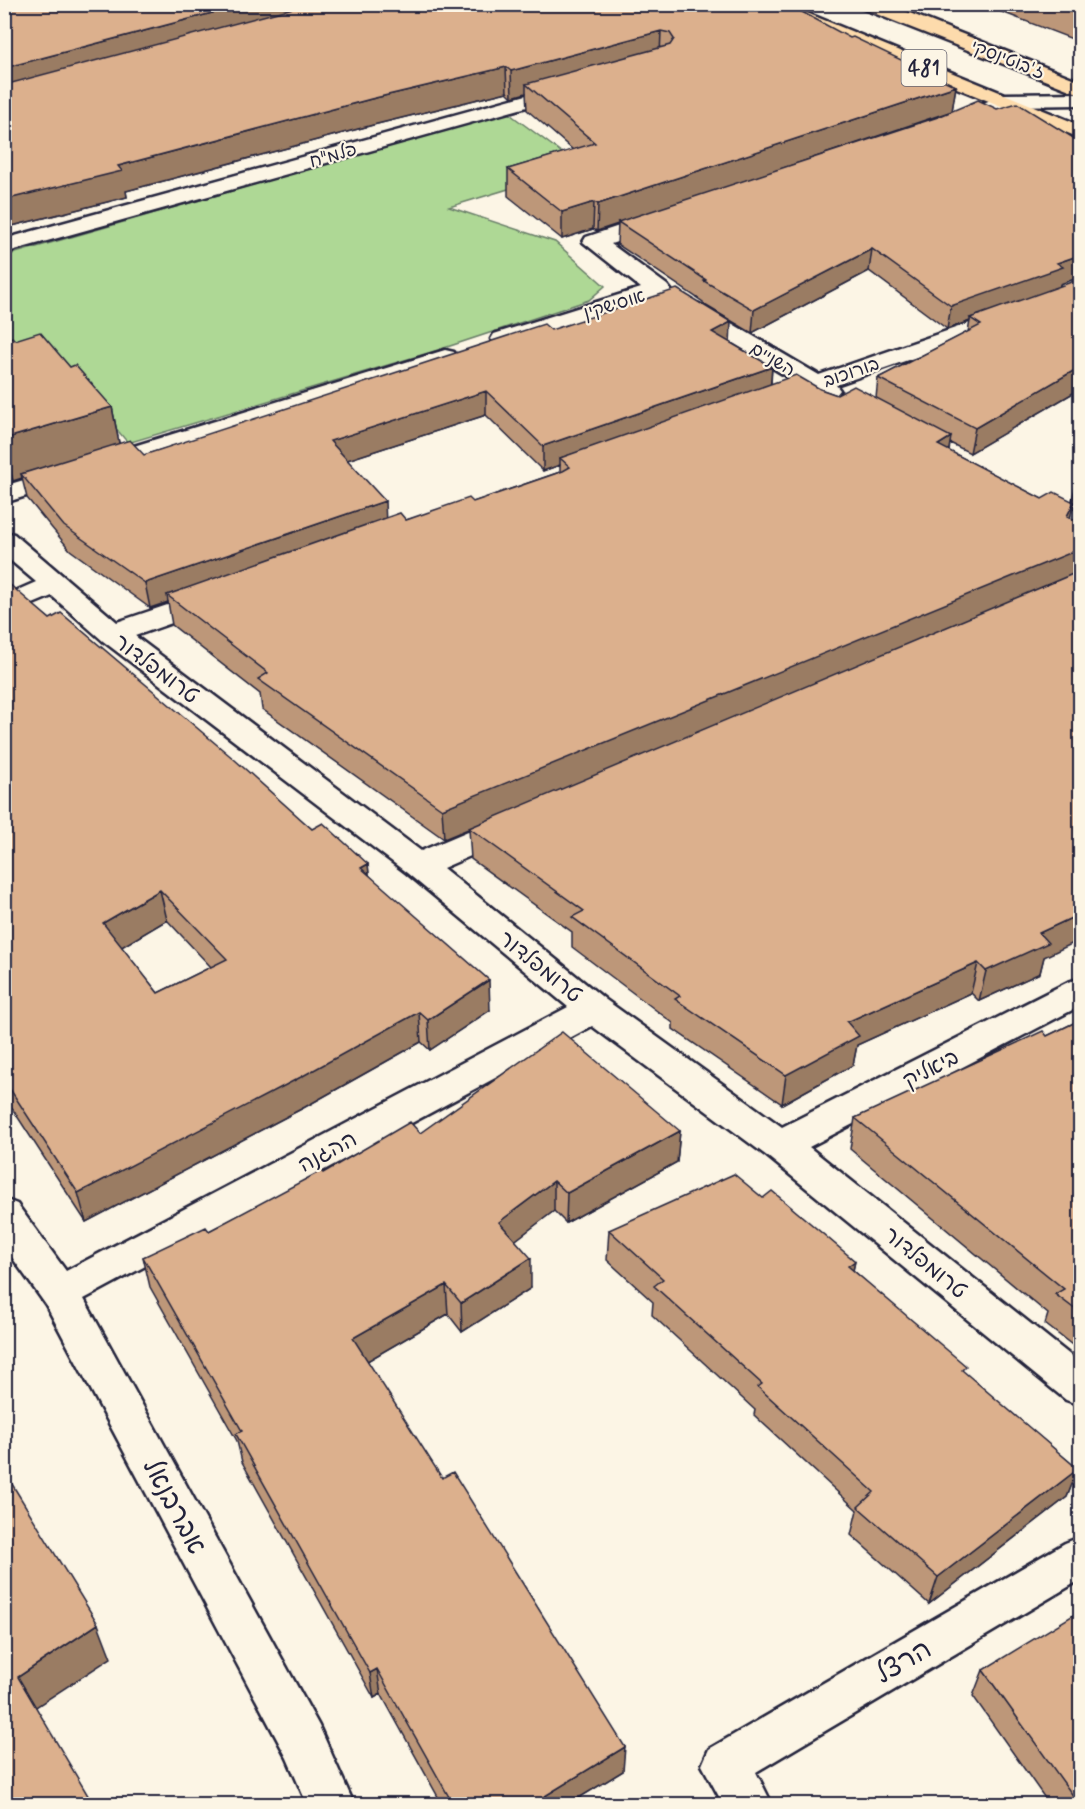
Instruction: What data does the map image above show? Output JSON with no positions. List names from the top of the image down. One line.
{"streets":{"main road":["ז'בוטינסקי","481"],"street":["פלמ\"ח","אוסישקין","השניים","בורוכוב","טרומפלדור","ביאליק","ההגנה","אברבנאל","הרצל"]},"crossings":[["אוסישקין","השניים"],["השניים","בורוכוב"],["טרומפלדור","ביאליק"],["טרומפלדור","ההגנה"],["ההגנה","אברבנאל"]]}
